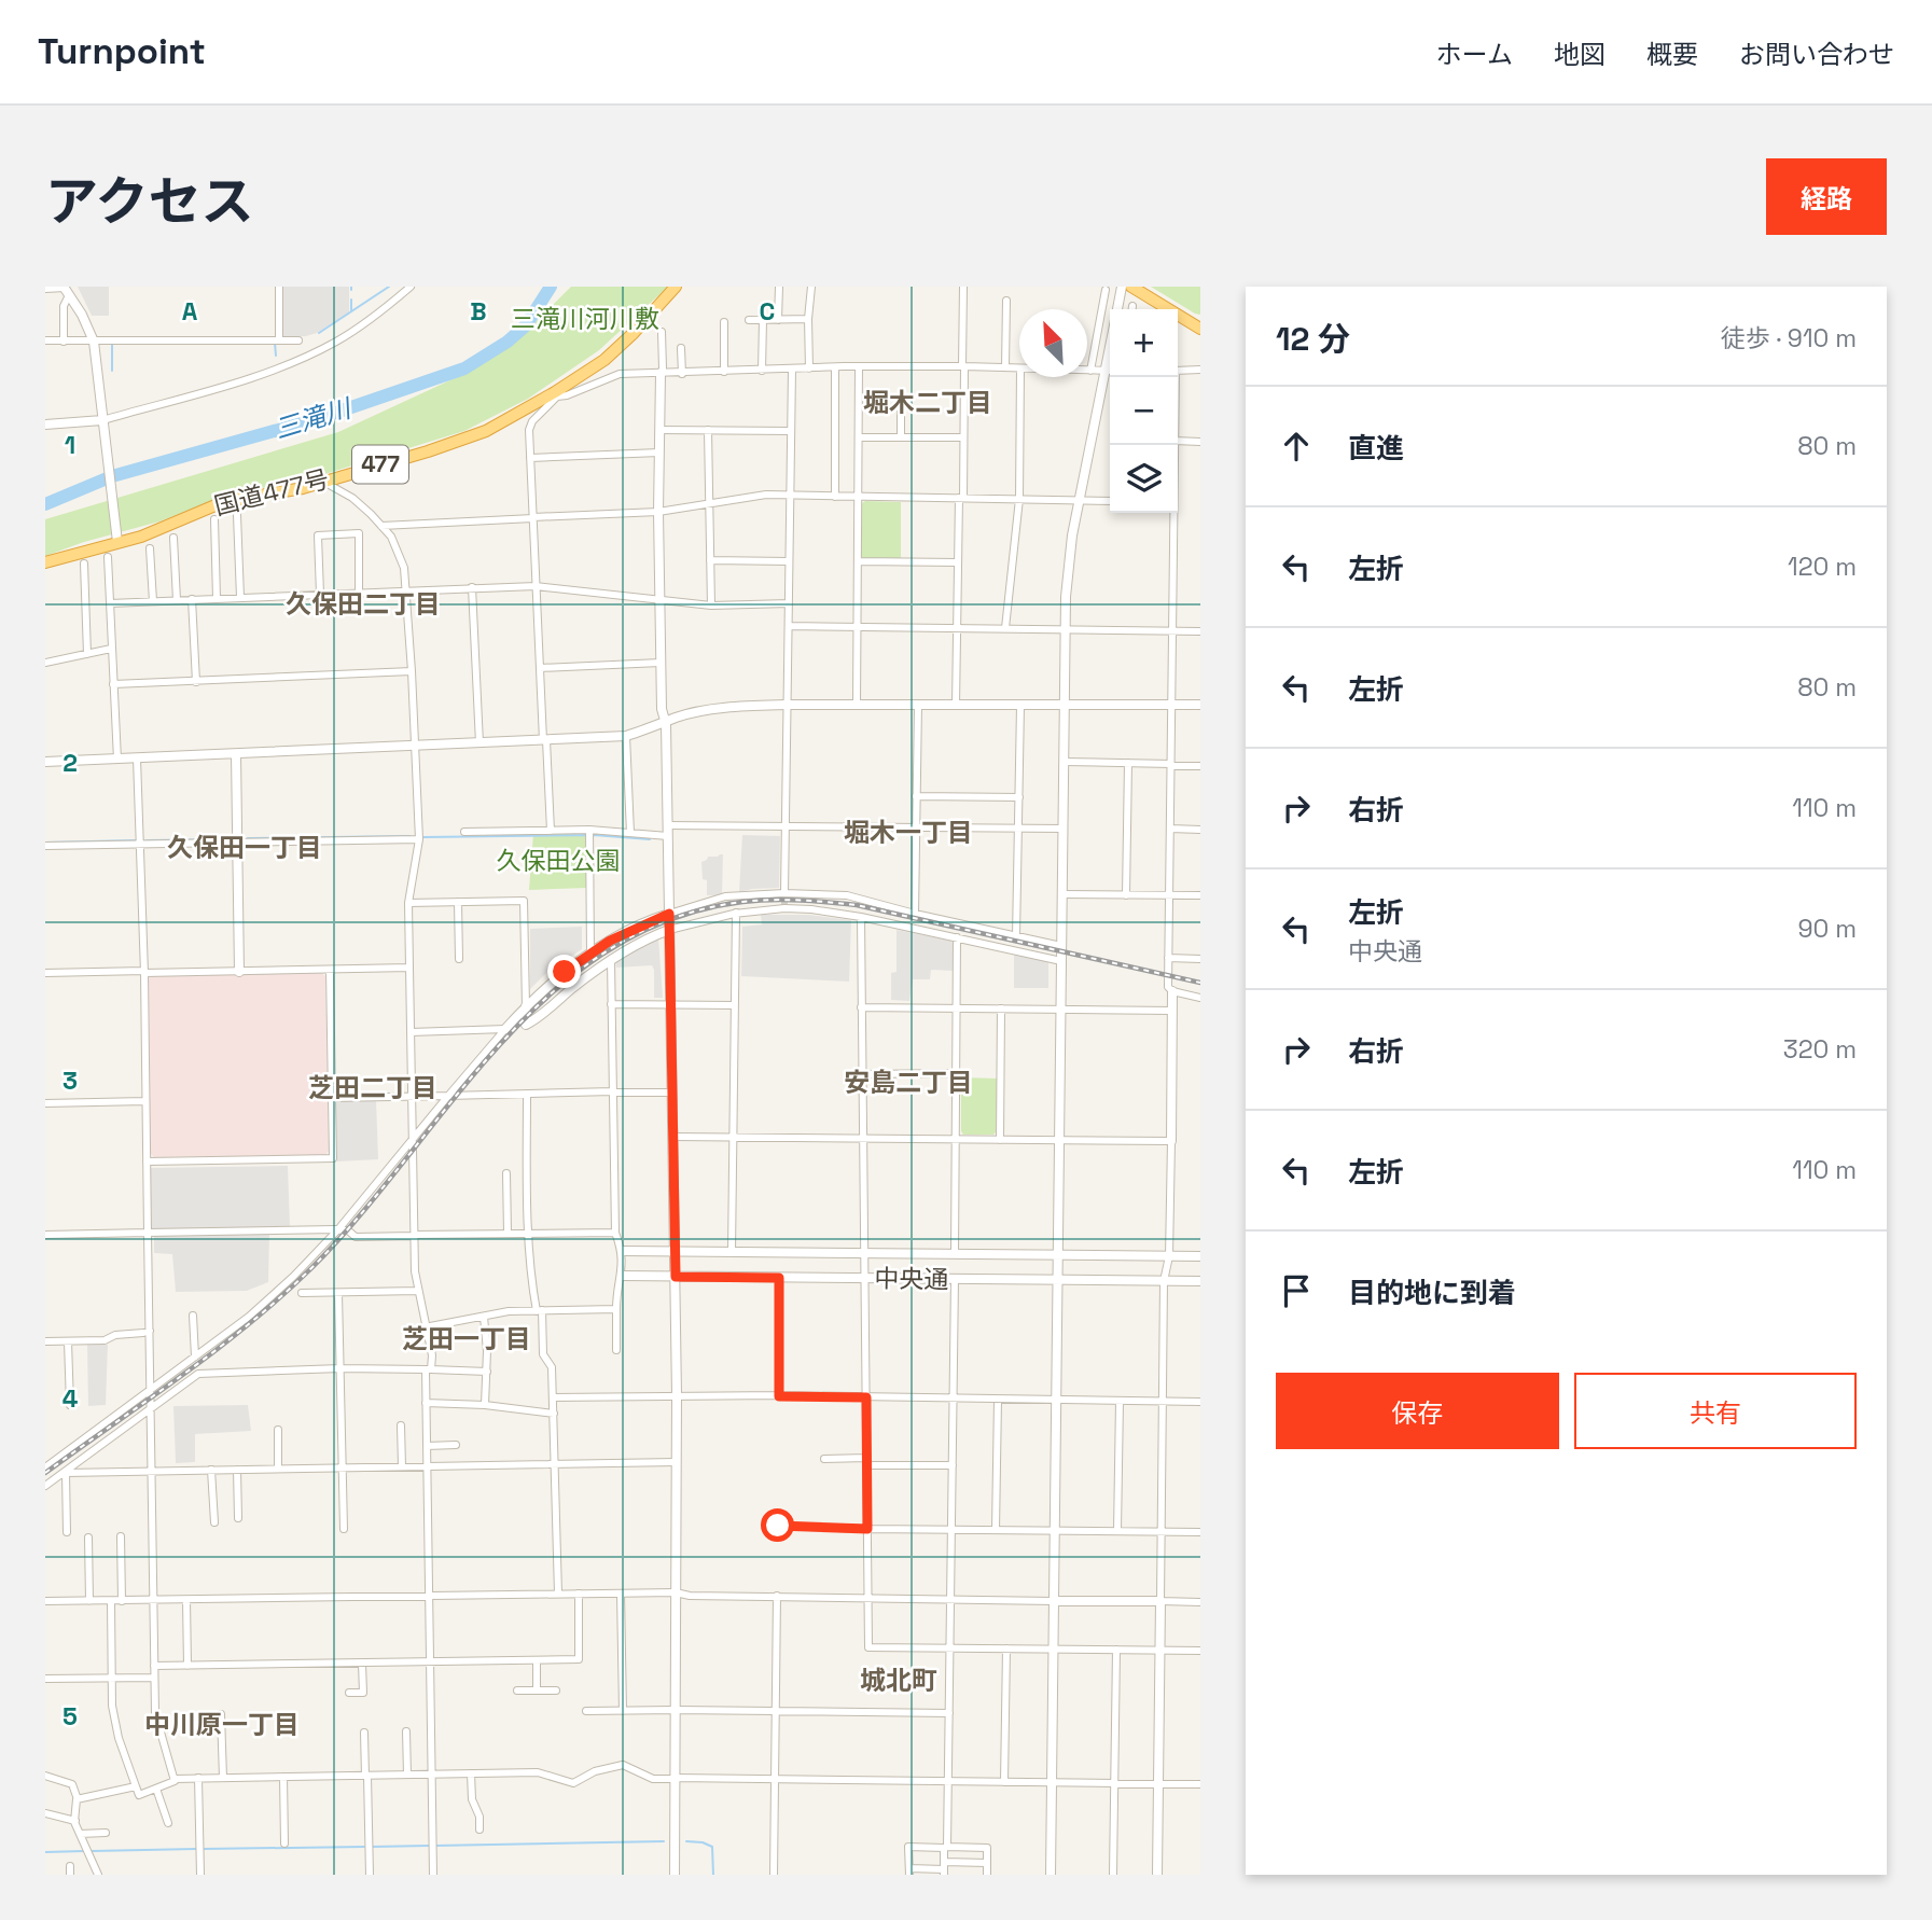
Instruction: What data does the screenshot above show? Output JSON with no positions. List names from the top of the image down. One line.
{"streets":{"highway":["477","国道477号"],"street":["中央通"]},"districts":["堀木二丁目","久保田二丁目","堀木一丁目","久保田一丁目","安島二丁目","芝田二丁目","芝田一丁目","城北町","中川原一丁目"],"water":["三滝川"],"parks":["三滝川河川敷","久保田公園"],"north":"top left","page":{"header":"Turnpoint","nav":["ホーム","地図","概要","お問い合わせ"],"title":"アクセス","buttons":["経路",["保存","共有"]],"heading":["12 分","徒歩 · 910 m"],"map_buttons":["+","−"],"list":[["直進","80 m"],["左折","120 m"],["左折","80 m"],["右折","110 m"],["左折","中央通","90 m"],["右折","320 m"],["左折","110 m"],"目的地に到着"]},"grid":{"columns":["A","B","C"],"rows":["1","2","3","4","5"]}}
